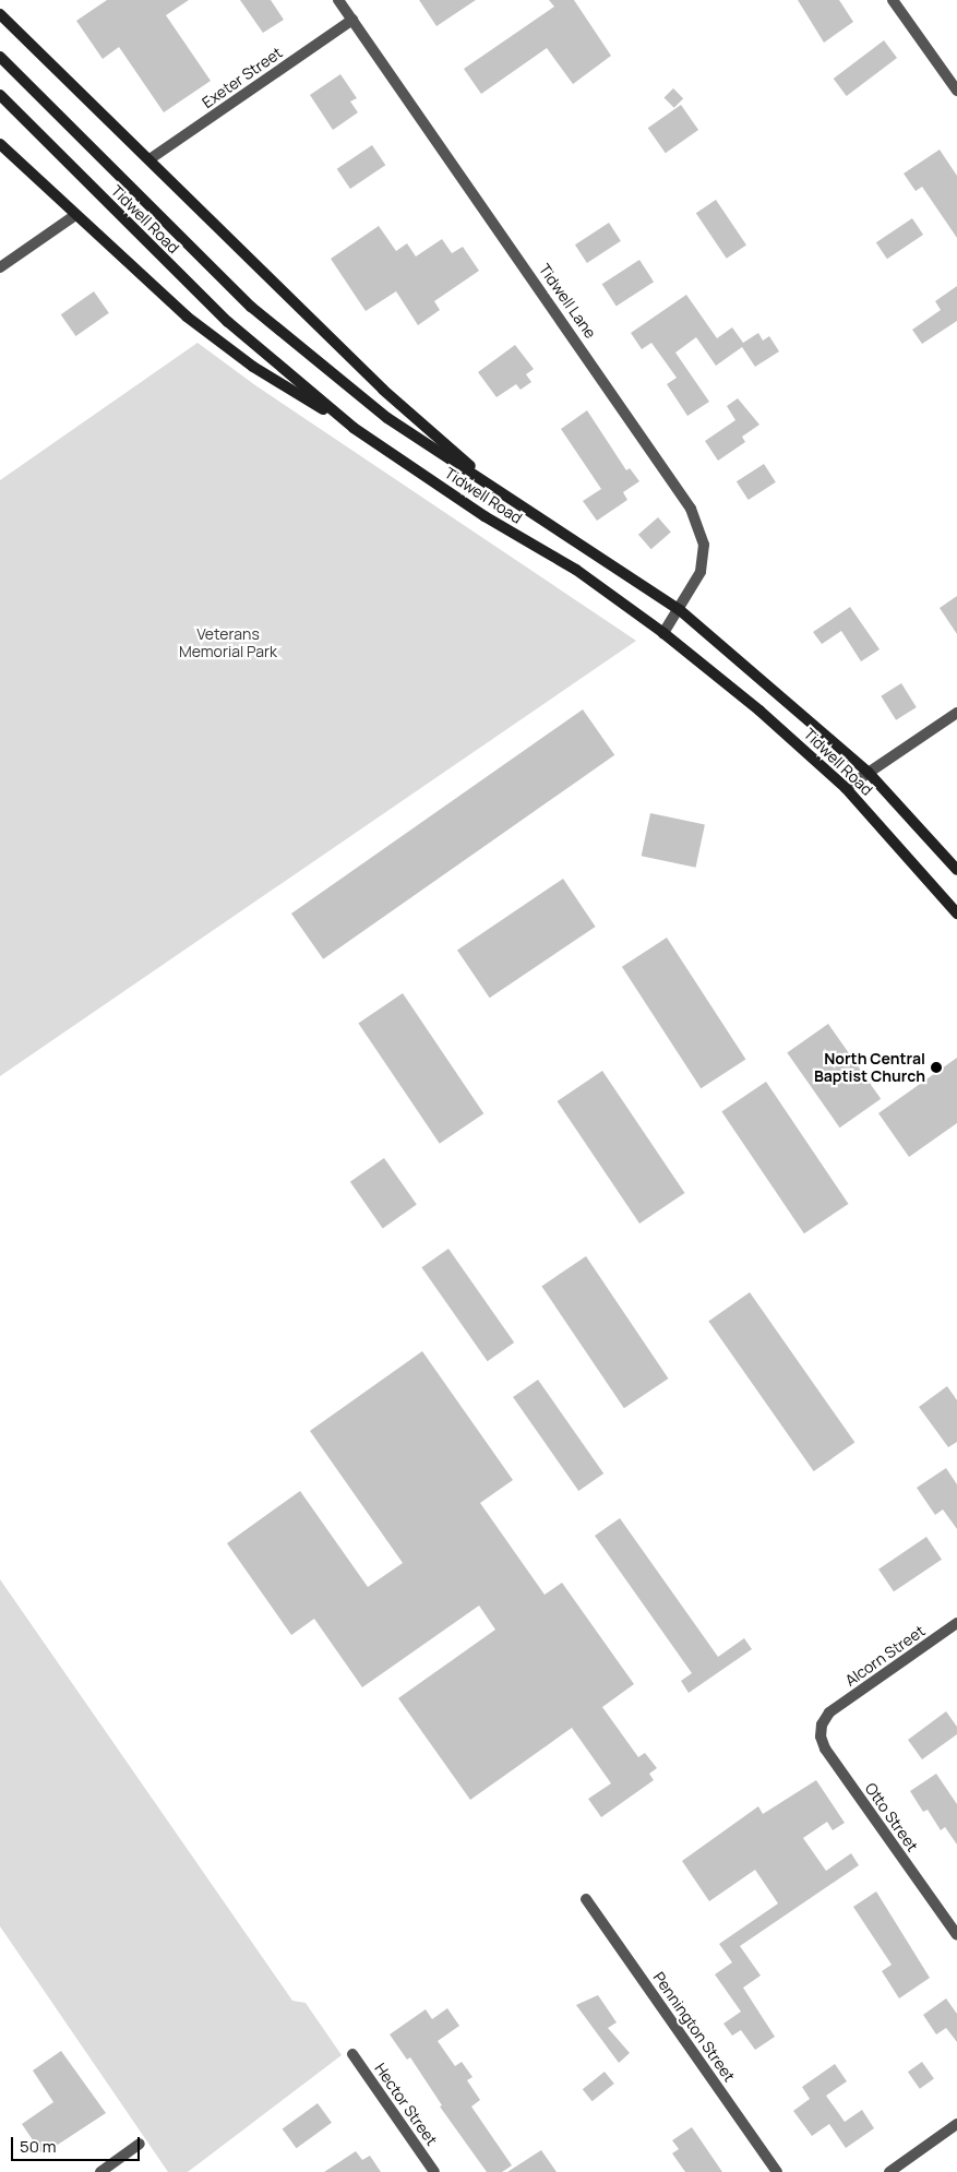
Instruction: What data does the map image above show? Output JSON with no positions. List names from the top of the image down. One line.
{"streets":{"main road":["Tidwell Road"],"street":["Exeter Street","Tidwell Lane","Alcorn Street","Otto Street","Pennington Street","Hector Street"]},"crossings":[["Exeter Street","Tidwell Lane"],["Tidwell Road","Tidwell Lane"],["Alcorn Street","Otto Street"]],"parks":["Veterans Memorial Park"],"places":["North Central Baptist Church"],"scale_bar":"50 m"}
